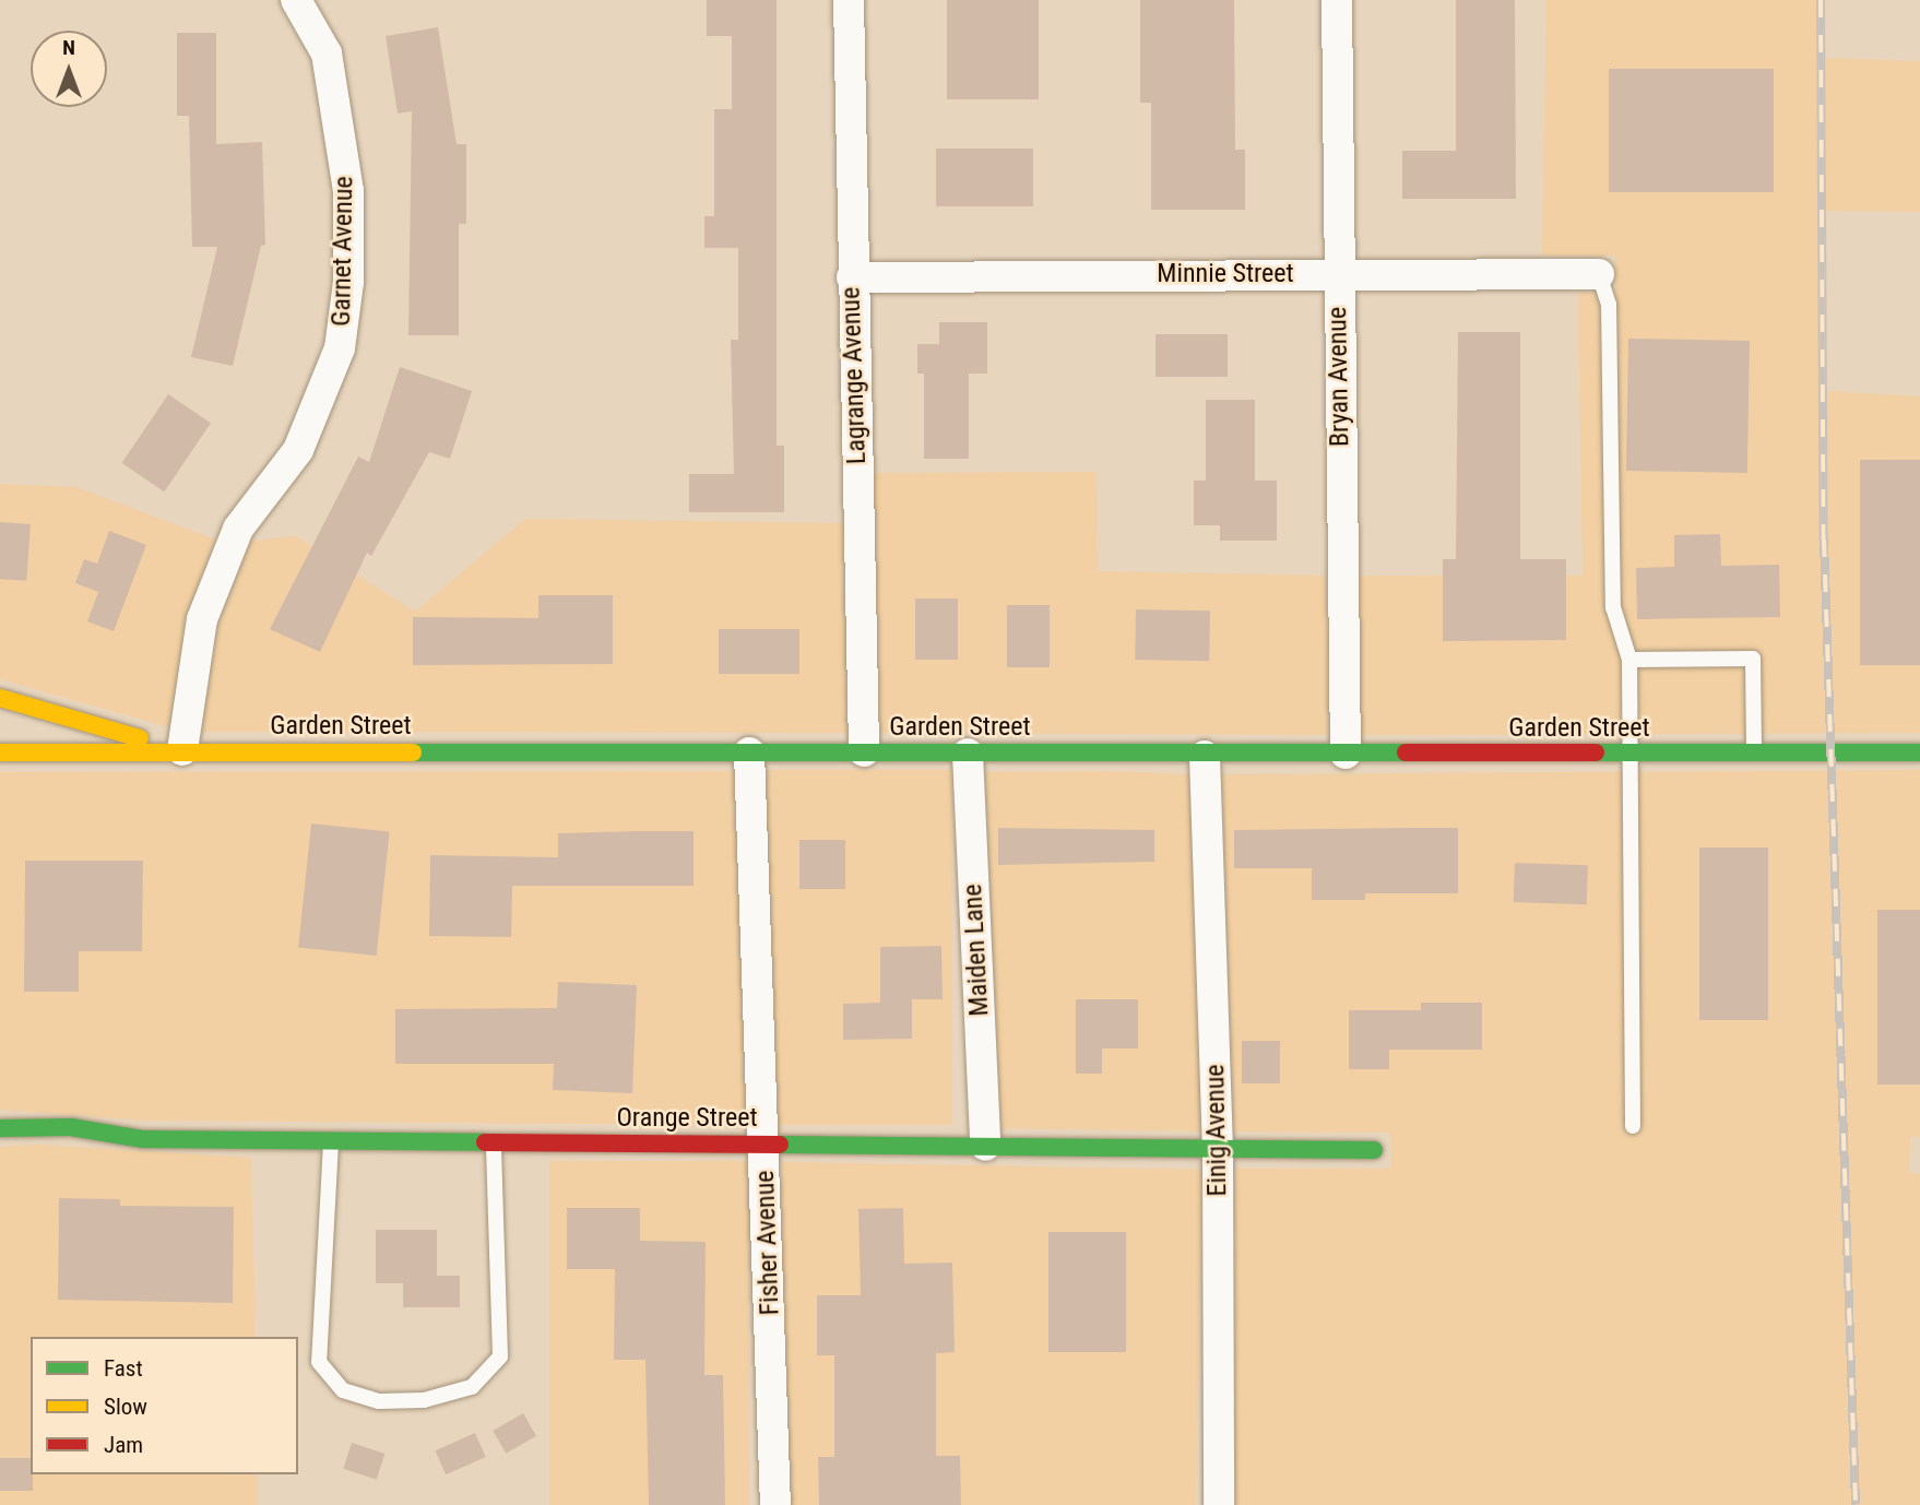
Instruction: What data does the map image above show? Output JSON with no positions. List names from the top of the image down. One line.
{"streets":{"main road":["Garden Street","Orange Street"],"street":["Garnet Avenue","Minnie Street","Lagrange Avenue","Bryan Avenue","Maiden Lane","Einig Avenue","Fisher Avenue"]},"crossings":[["Garnet Avenue","Garden Street"],["Minnie Street","Lagrange Avenue"],["Minnie Street","Bryan Avenue"],["Lagrange Avenue","Garden Street"],["Bryan Avenue","Garden Street"],["Garden Street","Maiden Lane"],["Garden Street","Einig Avenue"],["Garden Street","Fisher Avenue"],["Maiden Lane","Orange Street"],["Orange Street","Einig Avenue"],["Orange Street","Fisher Avenue"]],"legend":["Fast","Slow","Jam"],"north":"top"}
